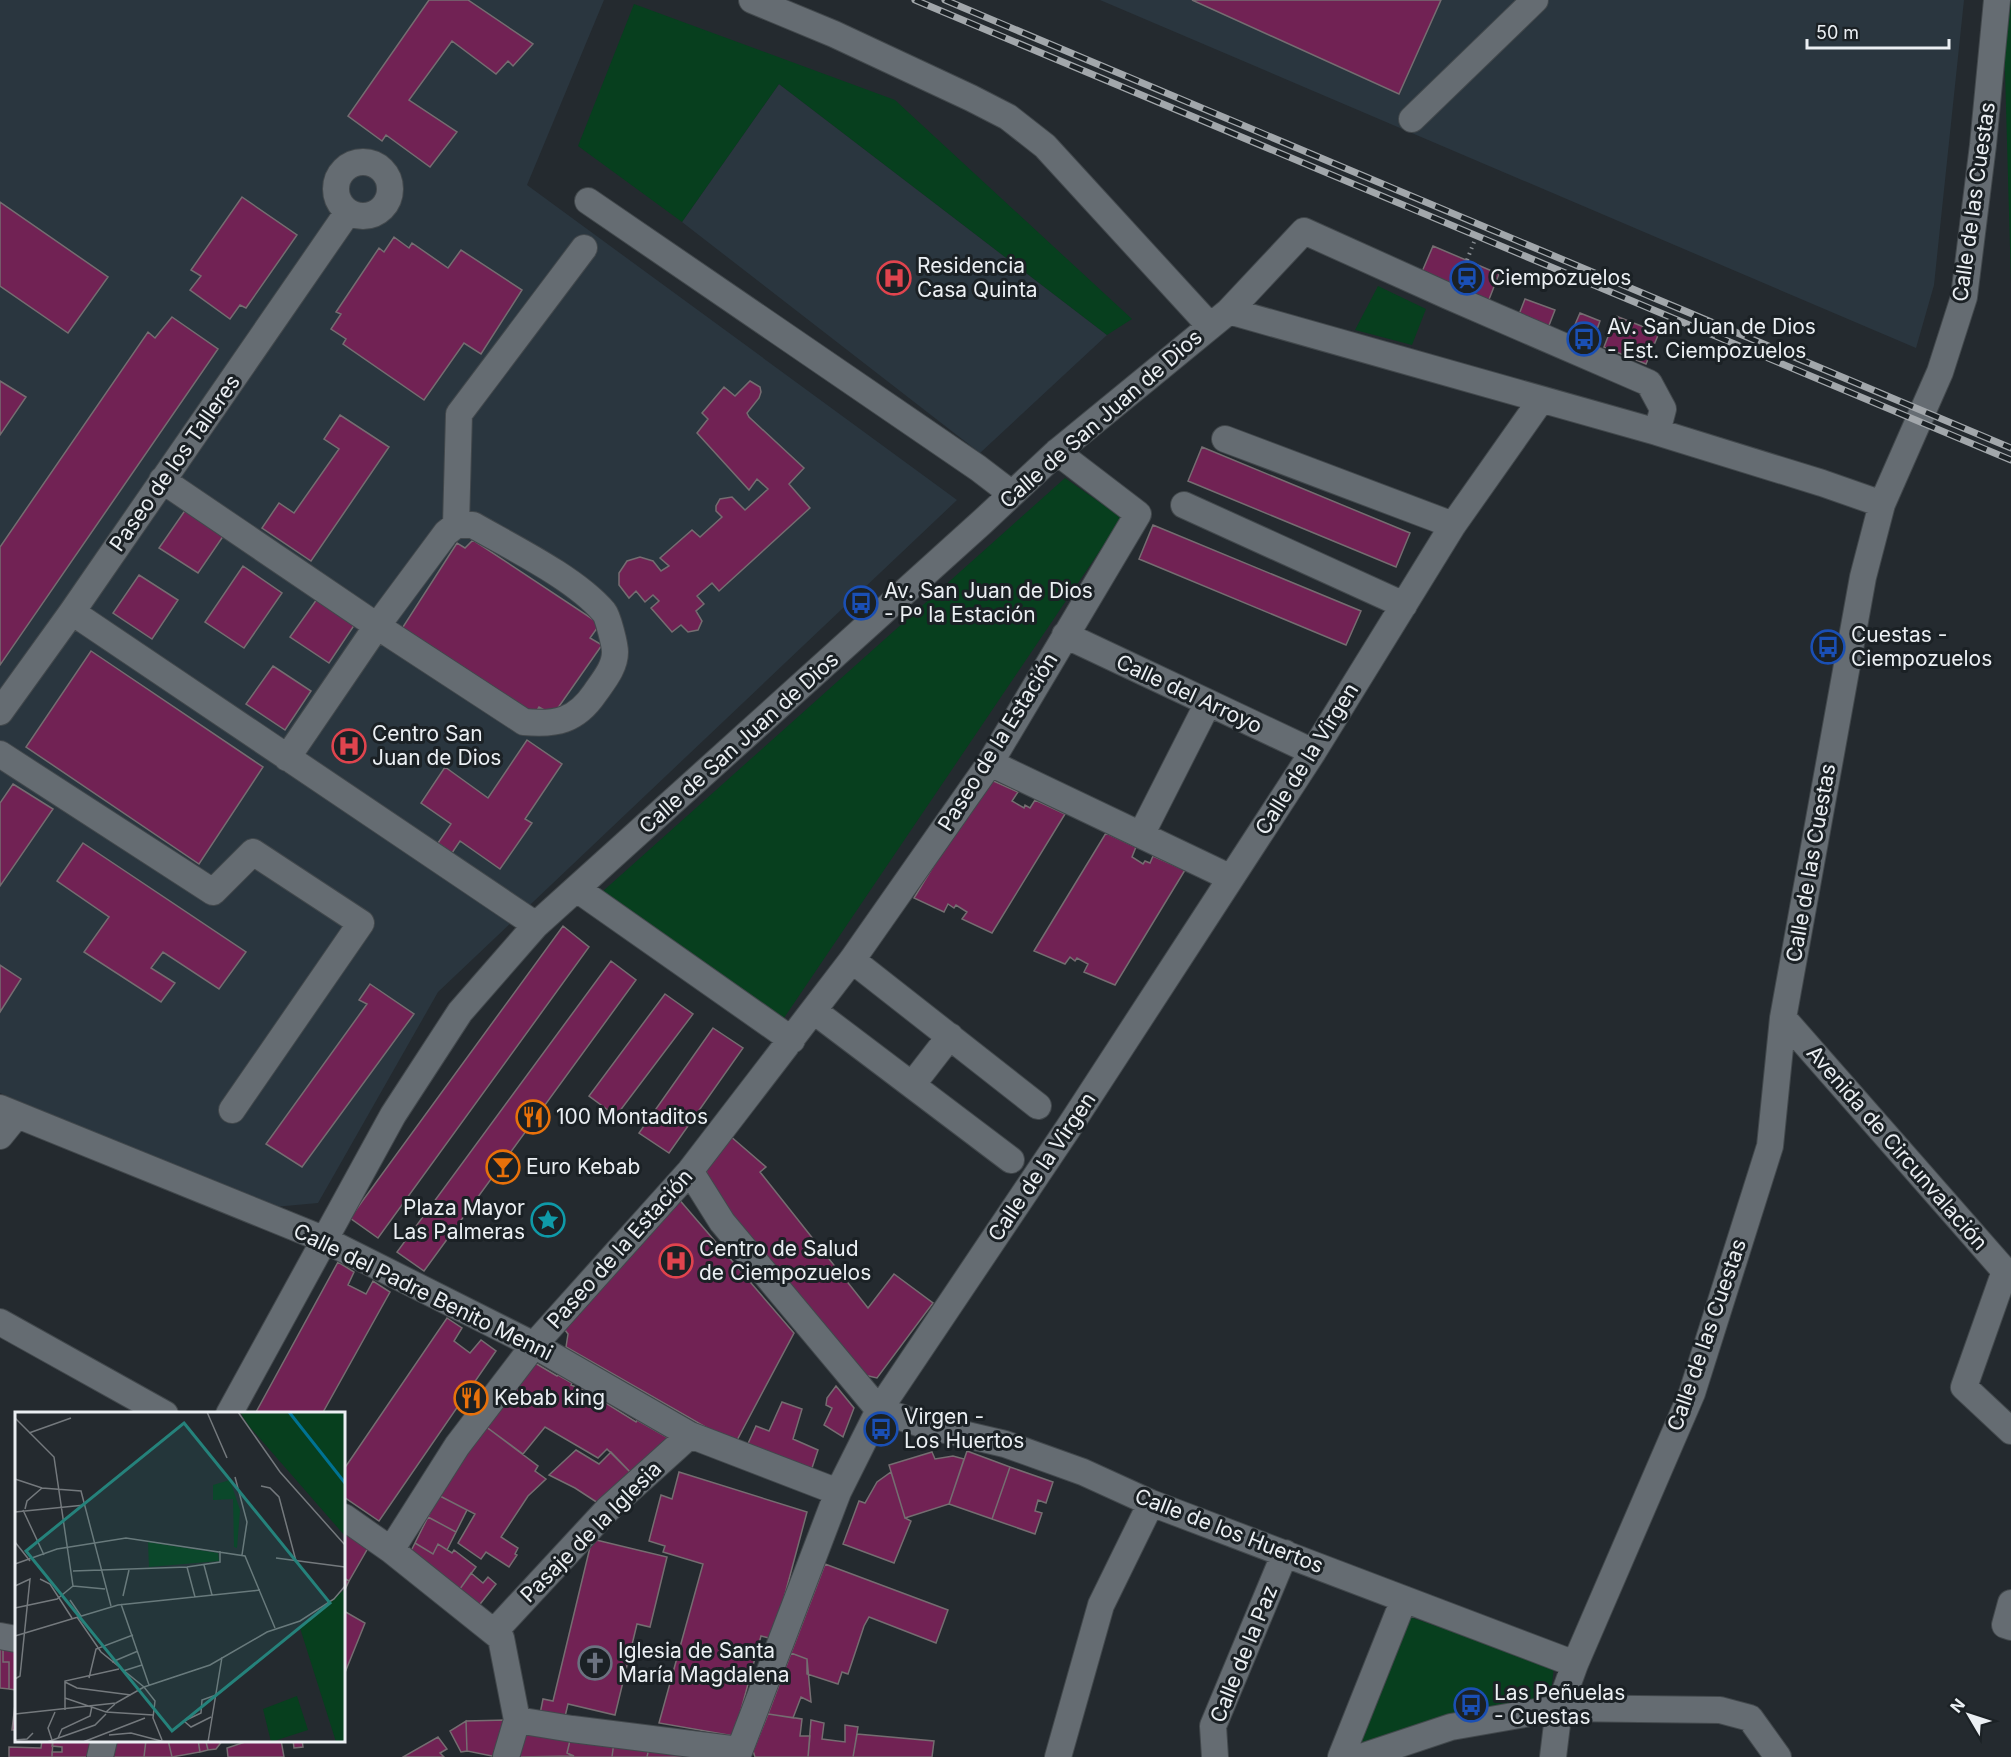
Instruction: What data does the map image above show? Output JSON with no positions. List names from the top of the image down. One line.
{"streets":{"street":["Calle de las Cuestas","Calle de San Juan de Dios","Paseo de los Talleres","Calle del Arroyo","Paseo de la Estación","Calle de la Virgen","Avenida de Circunvalación","Calle del Padre Benito Menni","Calle de los Huertos","Pasaje de la Iglesia","Calle de la Paz"]},"crossings":[["Calle de las Cuestas","Avenida de Circunvalación"],["Calle de las Cuestas","Calle de los Huertos"],["Calle de San Juan de Dios","Paseo de la Estación"],["Calle de San Juan de Dios","Calle del Padre Benito Menni"],["Calle del Arroyo","Paseo de la Estación"],["Calle del Arroyo","Calle de la Virgen"],["Paseo de la Estación","Calle del Padre Benito Menni"],["Calle de la Virgen","Calle del Padre Benito Menni"],["Calle de la Virgen","Calle de los Huertos"],["Calle del Padre Benito Menni","Pasaje de la Iglesia"],["Calle de los Huertos","Calle de la Paz"]],"places":{"hospital":["Residencia Casa Quinta","Centro San Juan de Dios","Centro de Salud de Ciempozuelos"],"station":["Ciempozuelos"],"bus stop":["Av. San Juan de Dios - Est. Ciempozuelos","Av. San Juan de Dios - Pº la Estación","Cuestas - Ciempozuelos","Virgen - Los Huertos","Las Peñuelas - Cuestas"],"restaurant":["100 Montaditos","Kebab king"],"bar":["Euro Kebab"],"place":["Plaza Mayor Las Palmeras"],"church":["Iglesia de Santa María Magdalena"]},"scale_bar":"50 m","north":"top left"}
